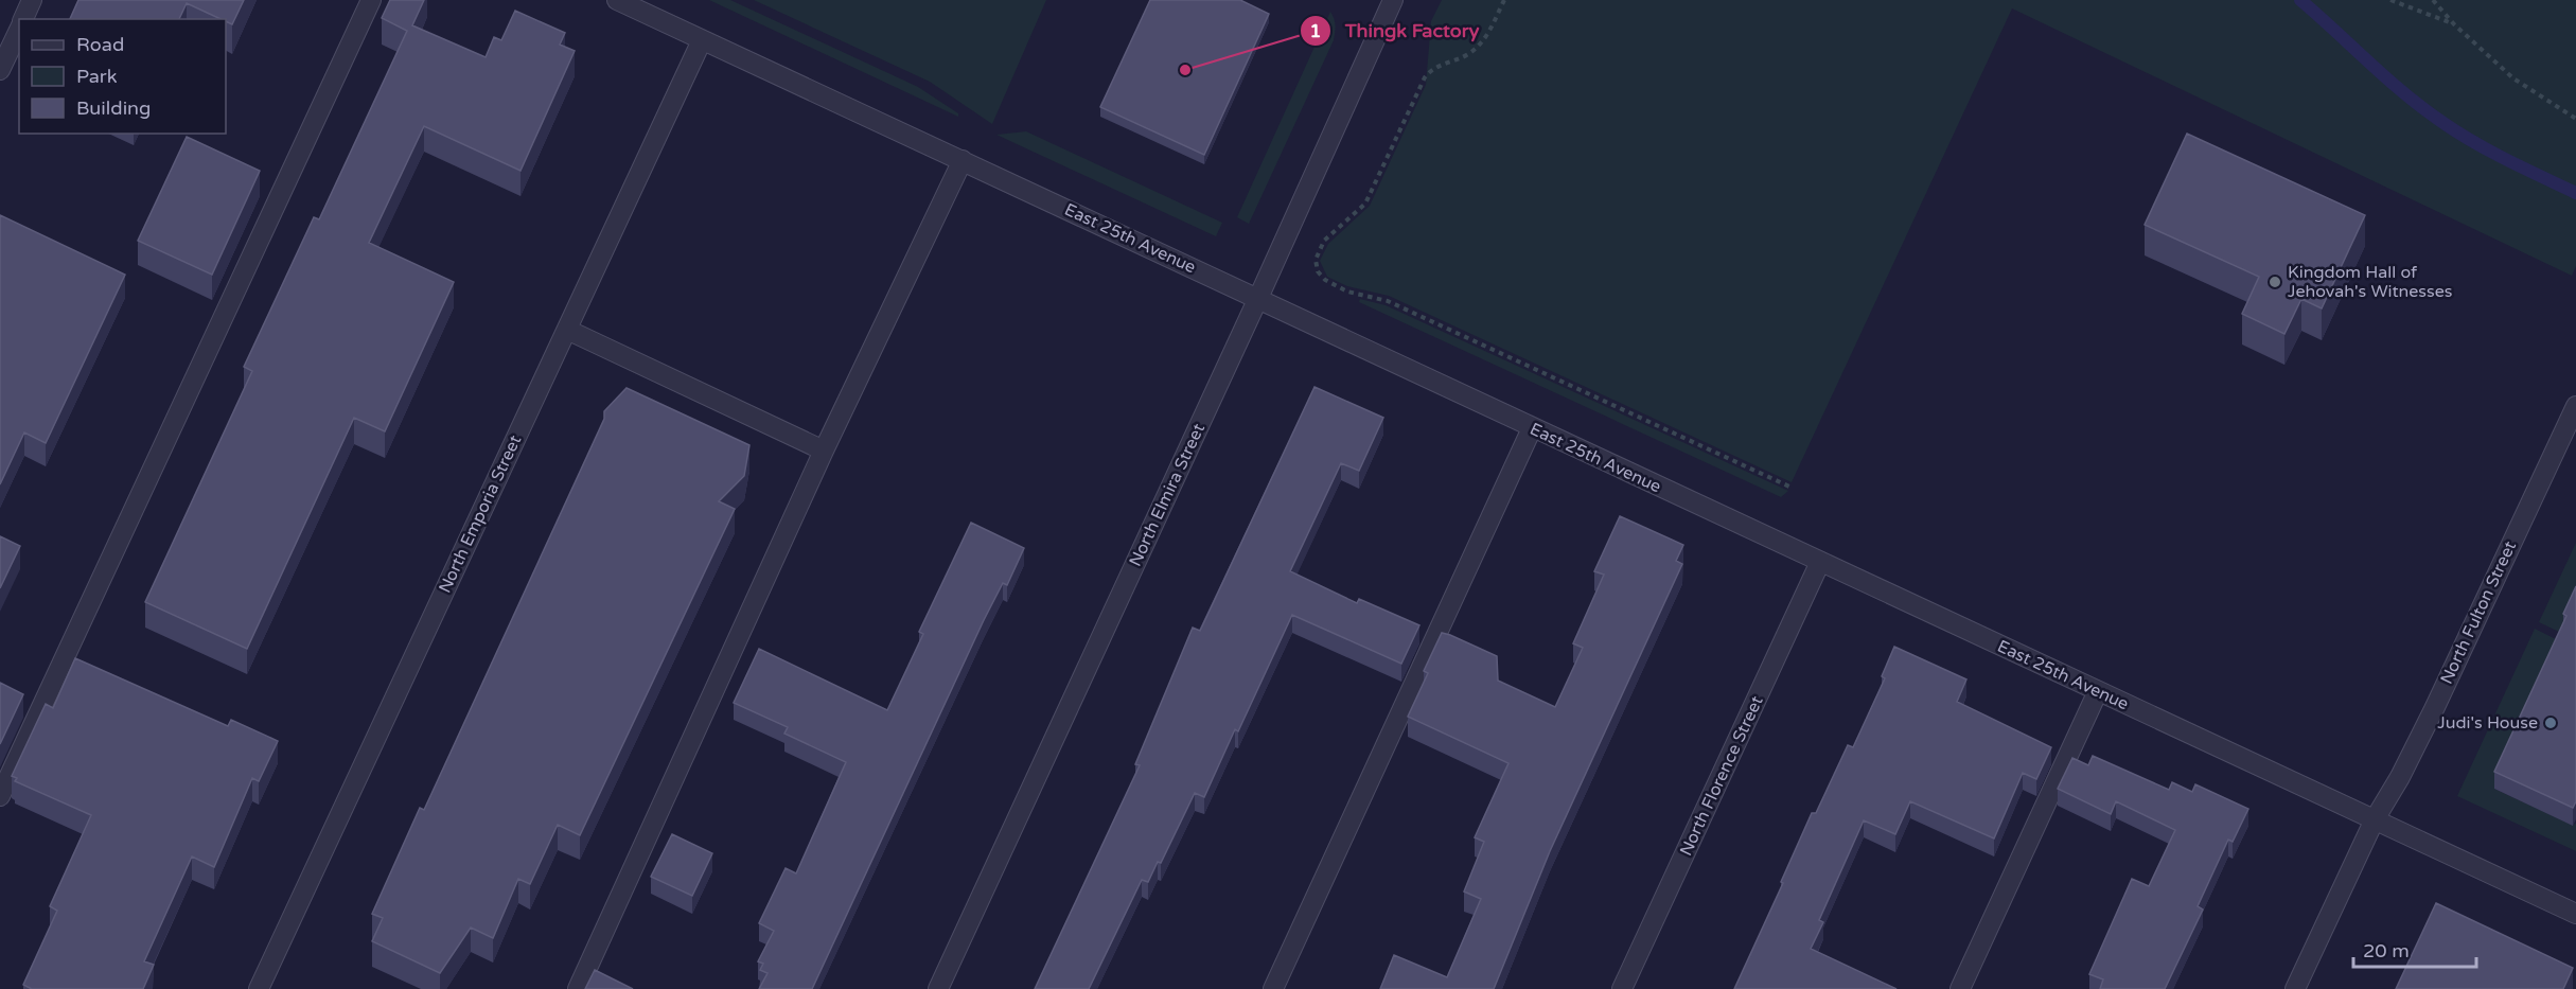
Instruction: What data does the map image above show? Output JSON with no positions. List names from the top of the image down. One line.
{"streets":{"street":["East 25th Avenue","North Elmira Street","North Emporia Street","North Fulton Street","North Florence Street"]},"crossings":[["East 25th Avenue","North Elmira Street"],["East 25th Avenue","North Emporia Street"],["East 25th Avenue","North Fulton Street"],["East 25th Avenue","North Florence Street"]],"places":["Thingk Factory","Kingdom Hall of Jehovah's Witnesses","Judi's House"],"legend":["Road","Park","Building"],"scale_bar":"20 m"}
